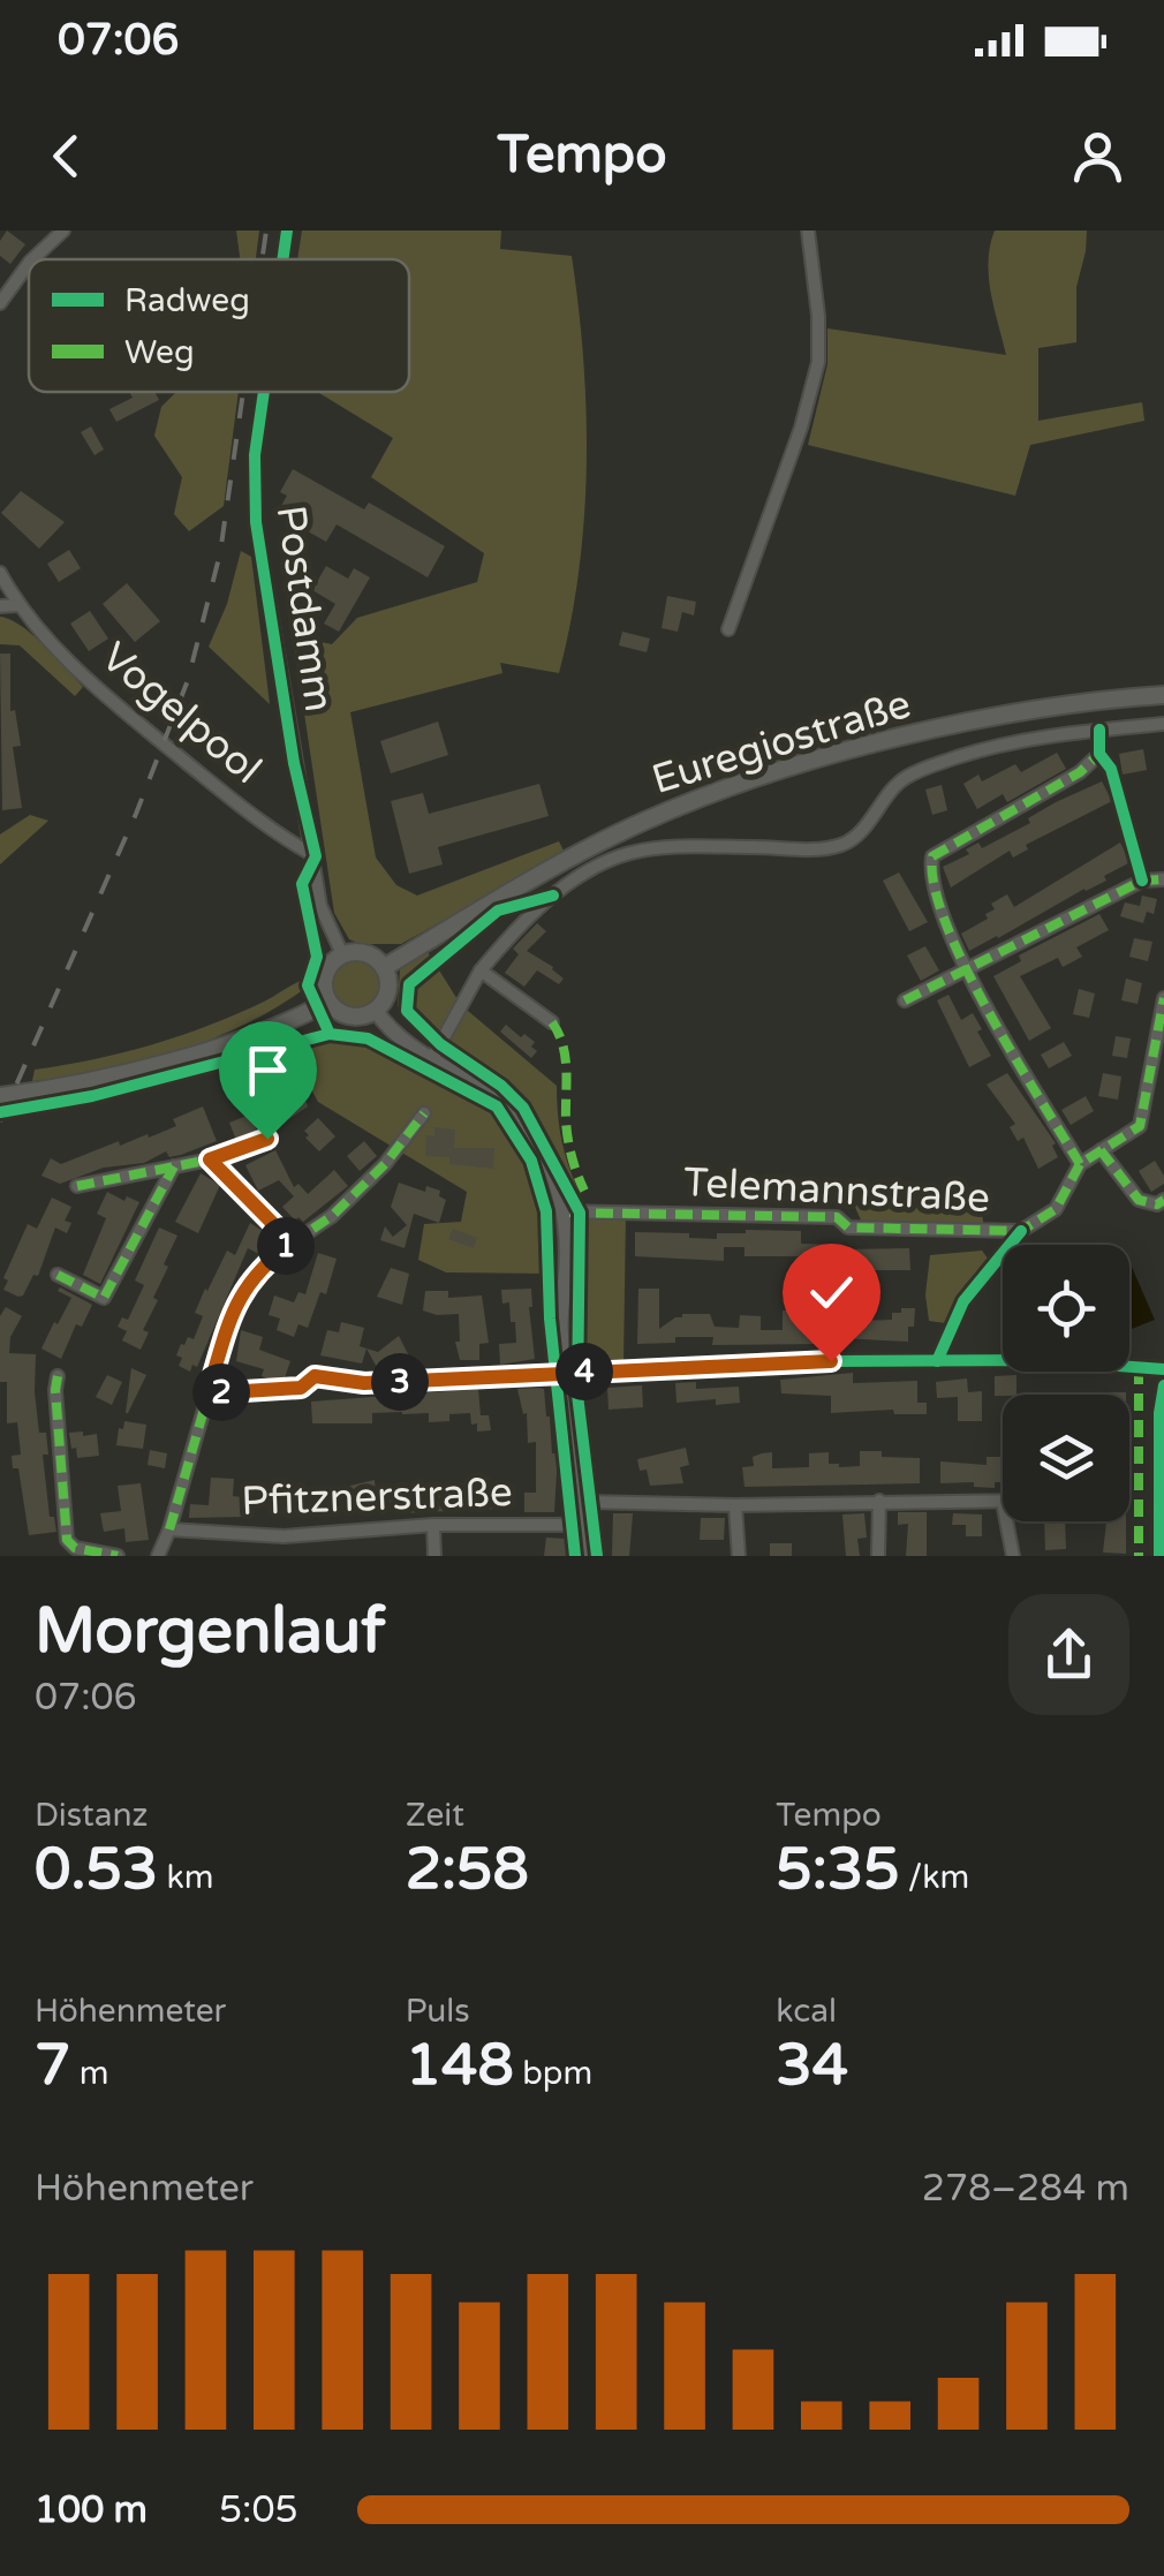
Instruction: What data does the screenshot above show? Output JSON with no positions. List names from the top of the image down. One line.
{"streets":{"main road":["Euregiostraße"],"street":["Postdamm","Vogelpool","Telemannstraße","Pfitznerstraße"]},"crossings":[["Postdamm","Vogelpool"],["Postdamm","Euregiostraße"]],"legend":["Radweg","Weg"],"page":{"status":"07:06","header":"Tempo","pins":["1","4","3","2"],"heading":["Morgenlauf","07:06"],"stats":[["Distanz","0.53 km"],["Zeit","2:58"],["Tempo","5:35 /km"],["Höhenmeter","7 m"],["Puls","148 bpm"],["kcal","34"]],"chart":["Höhenmeter","278–284 m"],"list":[{"name":"100 m","note":"5:05"}]}}
